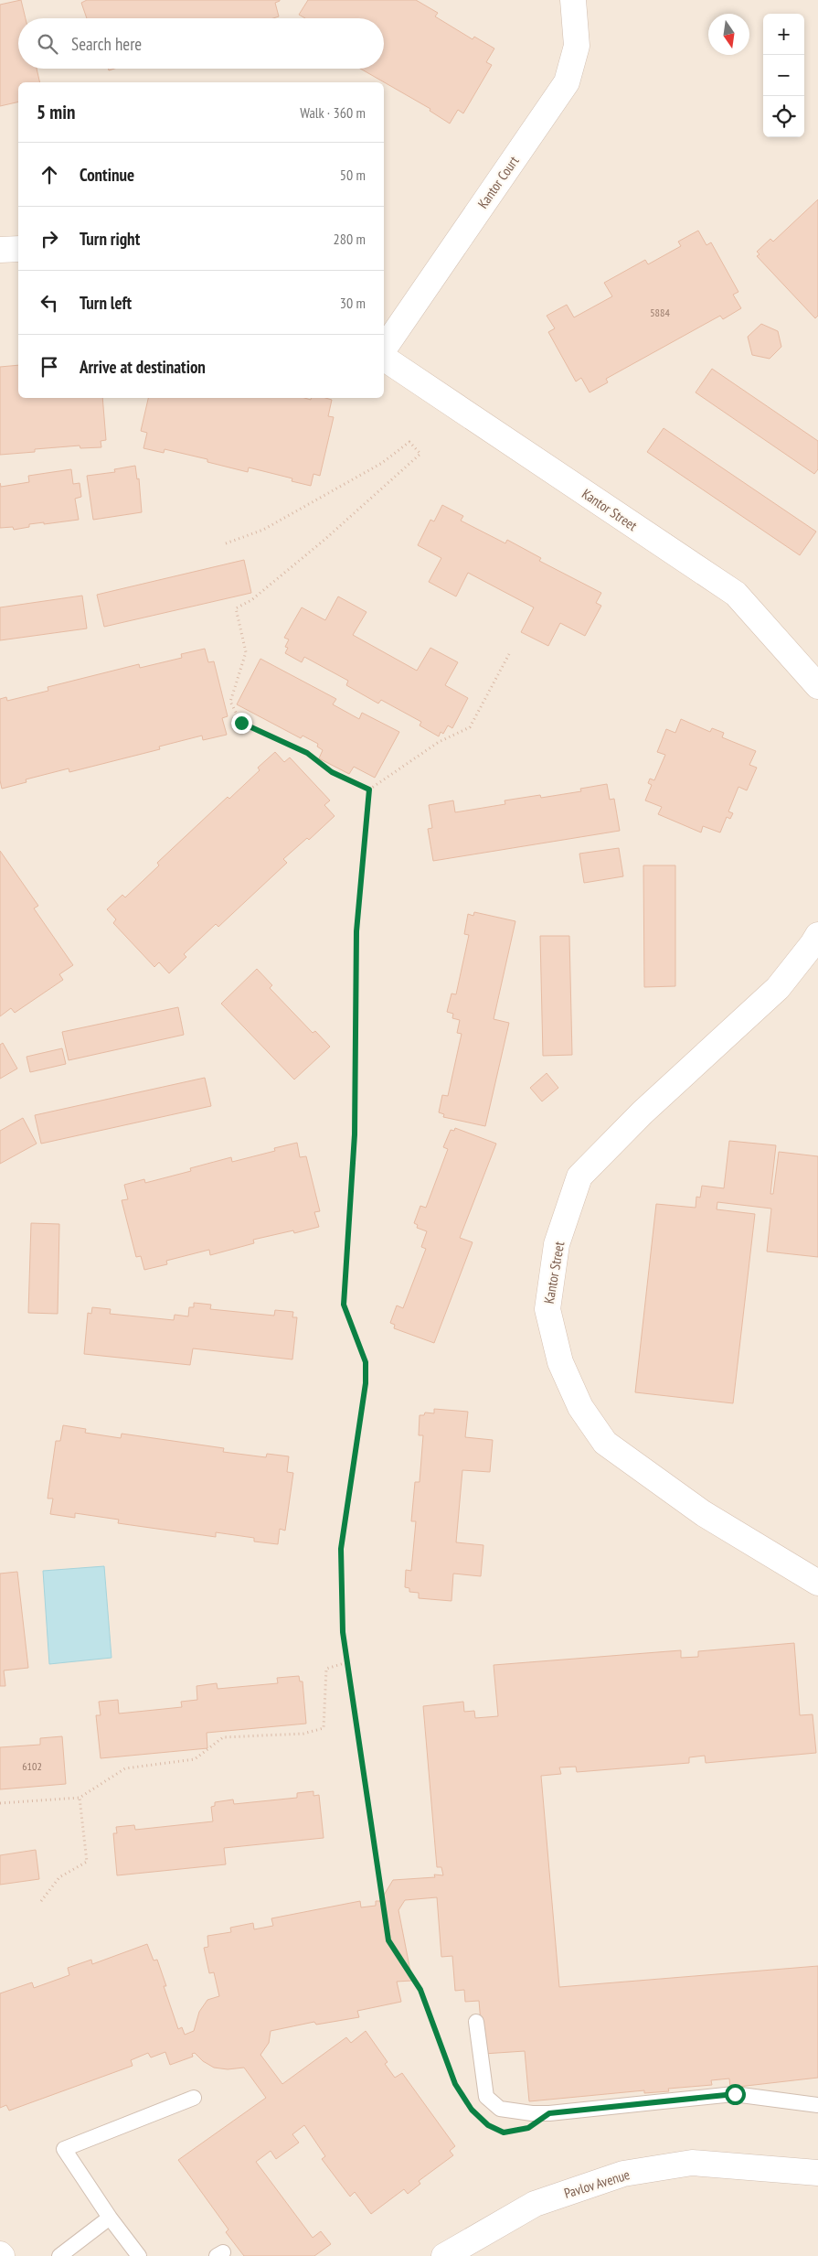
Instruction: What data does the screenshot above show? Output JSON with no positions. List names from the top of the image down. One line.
{"streets":{"street":["Kantor Court","Kantor Street","Pavlov Avenue"]},"house_numbers":["5884","6102"],"north":"bottom","page":{"map_buttons":["+","−"],"search":"Search here","heading":["5 min","Walk · 360 m"],"list":[["Continue","50 m"],["Turn right","280 m"],["Turn left","30 m"],"Arrive at destination"]}}
